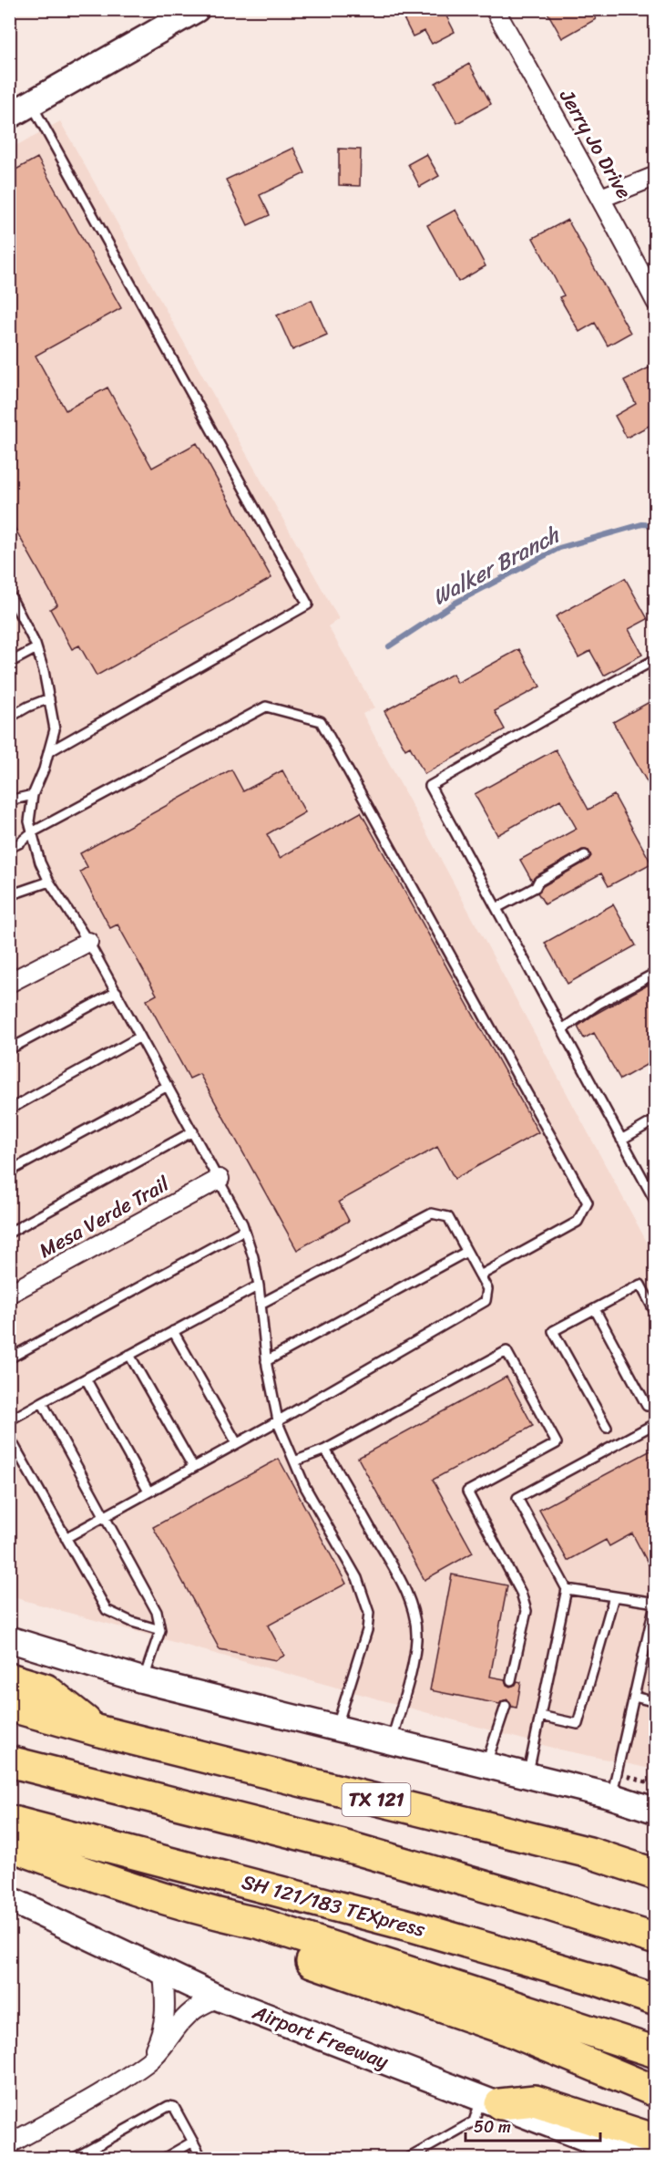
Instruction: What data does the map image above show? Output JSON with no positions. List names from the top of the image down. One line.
{"streets":{"highway":["TX 121","SH 121/183 TEXpress"],"main road":["Airport Freeway"],"street":["Jerry Jo Drive","Mesa Verde Trail"]},"water":["Walker Branch"],"scale_bar":"50 m"}
